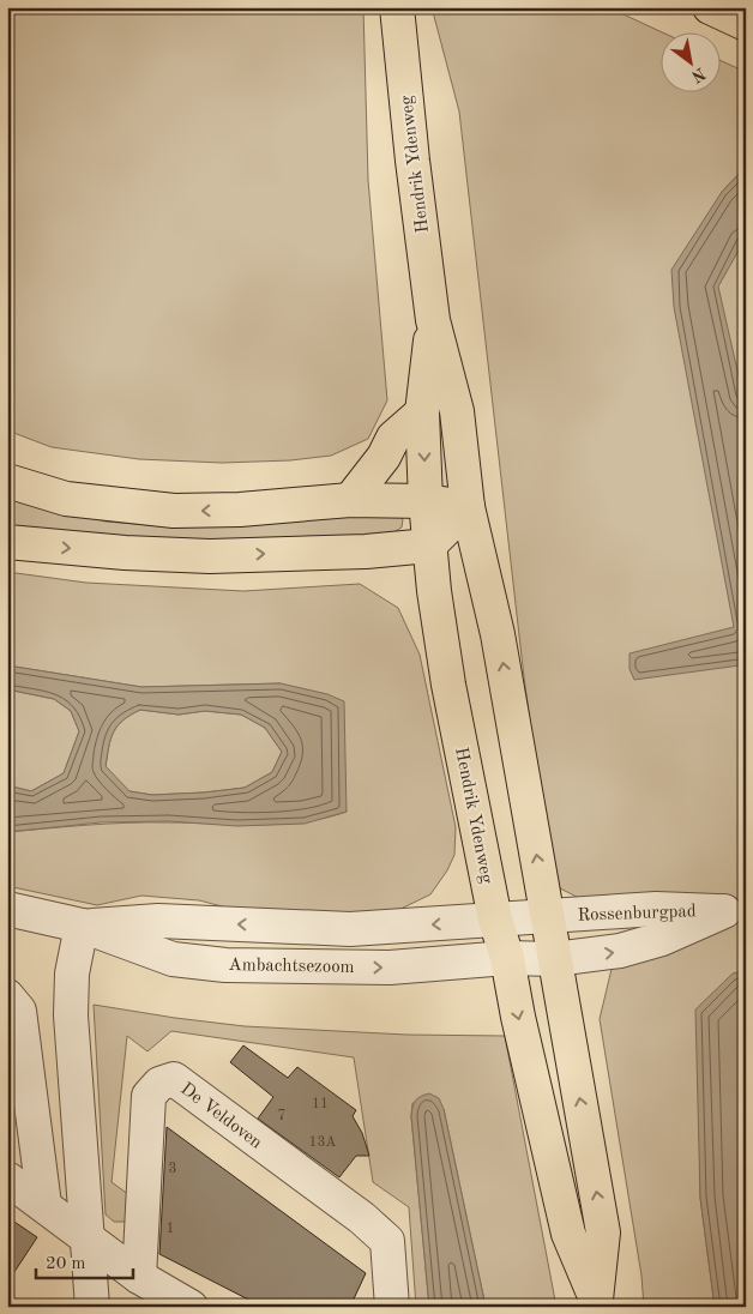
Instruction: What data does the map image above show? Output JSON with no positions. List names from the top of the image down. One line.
{"streets":{"main road":["Hendrik Ydenweg"],"street":["Rossenburgpad","Ambachtsezoom","De Veldoven"]},"crossings":[["Hendrik Ydenweg","Rossenburgpad"],["Hendrik Ydenweg","Ambachtsezoom"],["Rossenburgpad","Ambachtsezoom"]],"house_numbers":["11","7","13A","3","1"],"scale_bar":"20 m","north":"bottom right"}
